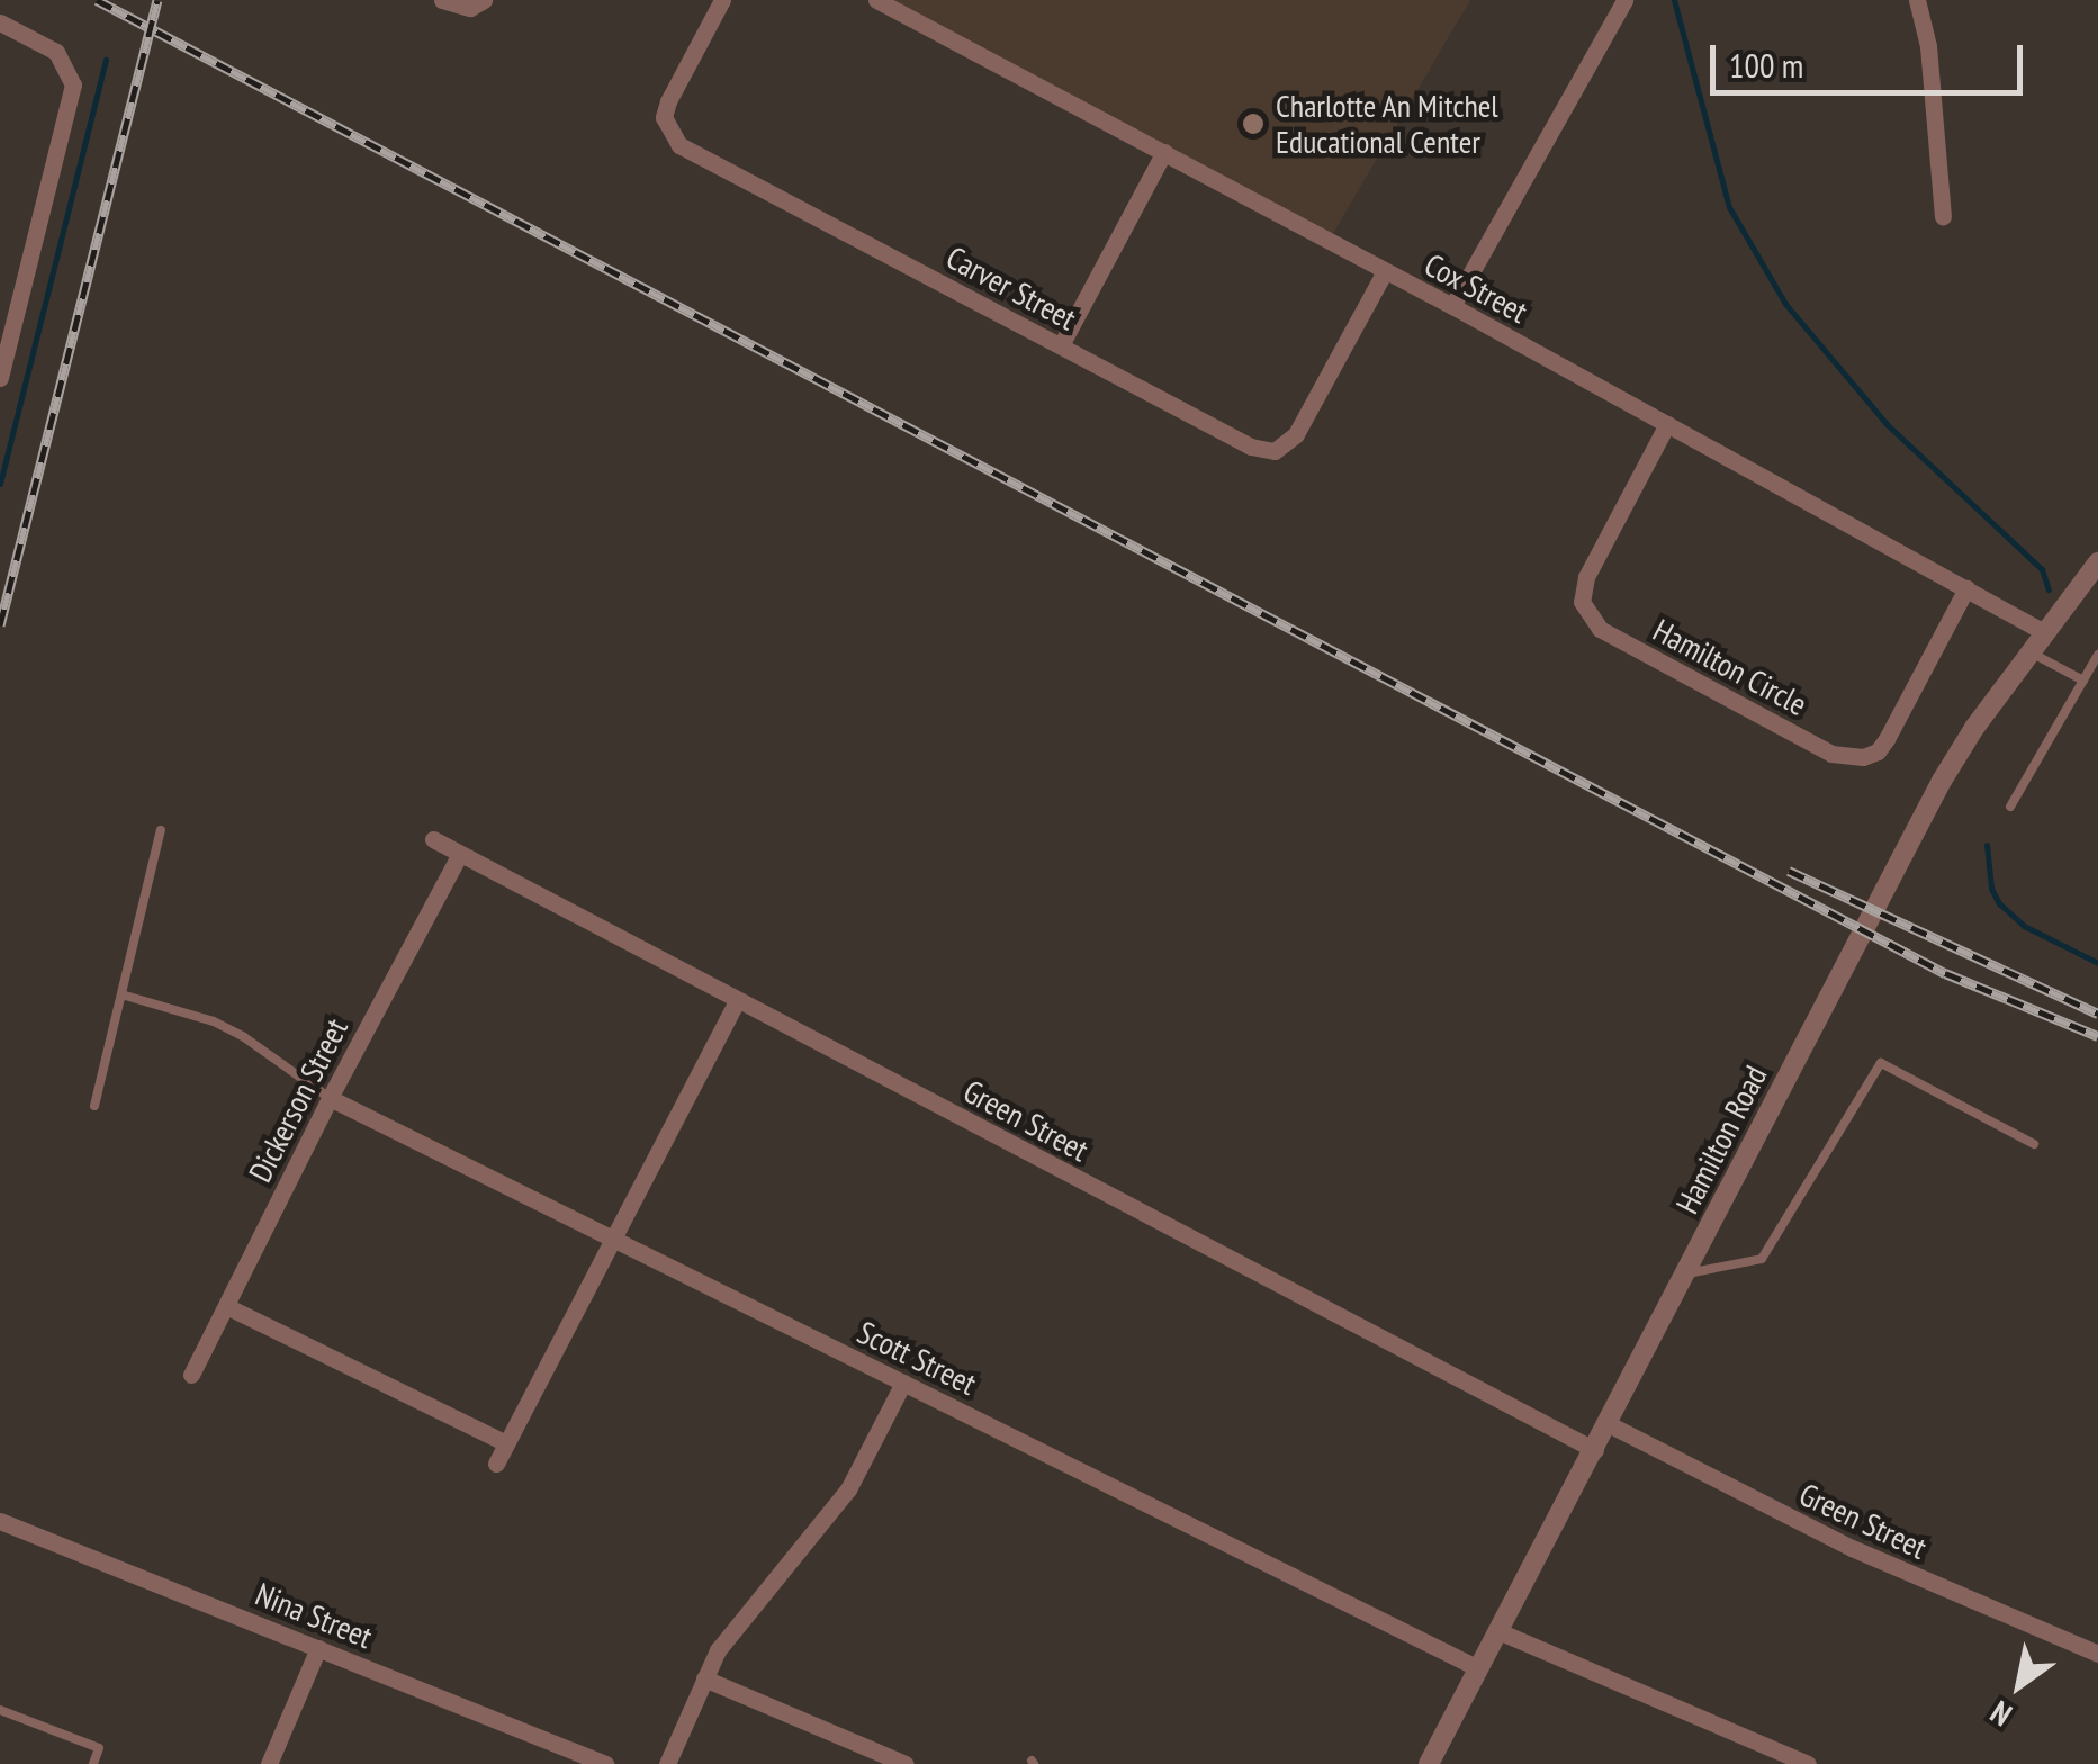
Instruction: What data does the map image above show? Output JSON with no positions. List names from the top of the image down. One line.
{"streets":{"street":["Carver Street","Cox Street","Hamilton Circle","Dickerson Street","Green Street","Hamilton Road","Scott Street","Nina Street"]},"crossings":[["Carver Street","Cox Street"],["Cox Street","Hamilton Circle"],["Cox Street","Hamilton Road"],["Dickerson Street","Green Street"],["Dickerson Street","Scott Street"],["Green Street","Hamilton Road"],["Hamilton Road","Scott Street"]],"places":["Charlotte An Mitchel Educational Center"],"scale_bar":"100 m","north":"bottom left"}
